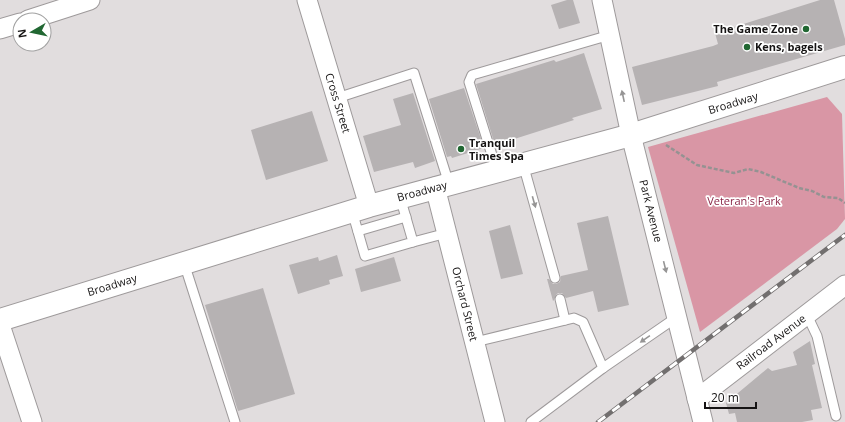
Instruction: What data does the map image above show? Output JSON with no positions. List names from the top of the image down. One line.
{"streets":{"street":["Cross Street","Broadway","Park Avenue","Orchard Street","Railroad Avenue"]},"crossings":[["Cross Street","Broadway"],["Broadway","Park Avenue"],["Broadway","Orchard Street"],["Park Avenue","Railroad Avenue"]],"parks":["Veteran's Park"],"places":["The Game Zone","Kens, bagels","Tranquil Times Spa"],"scale_bar":"20 m","north":"left"}
